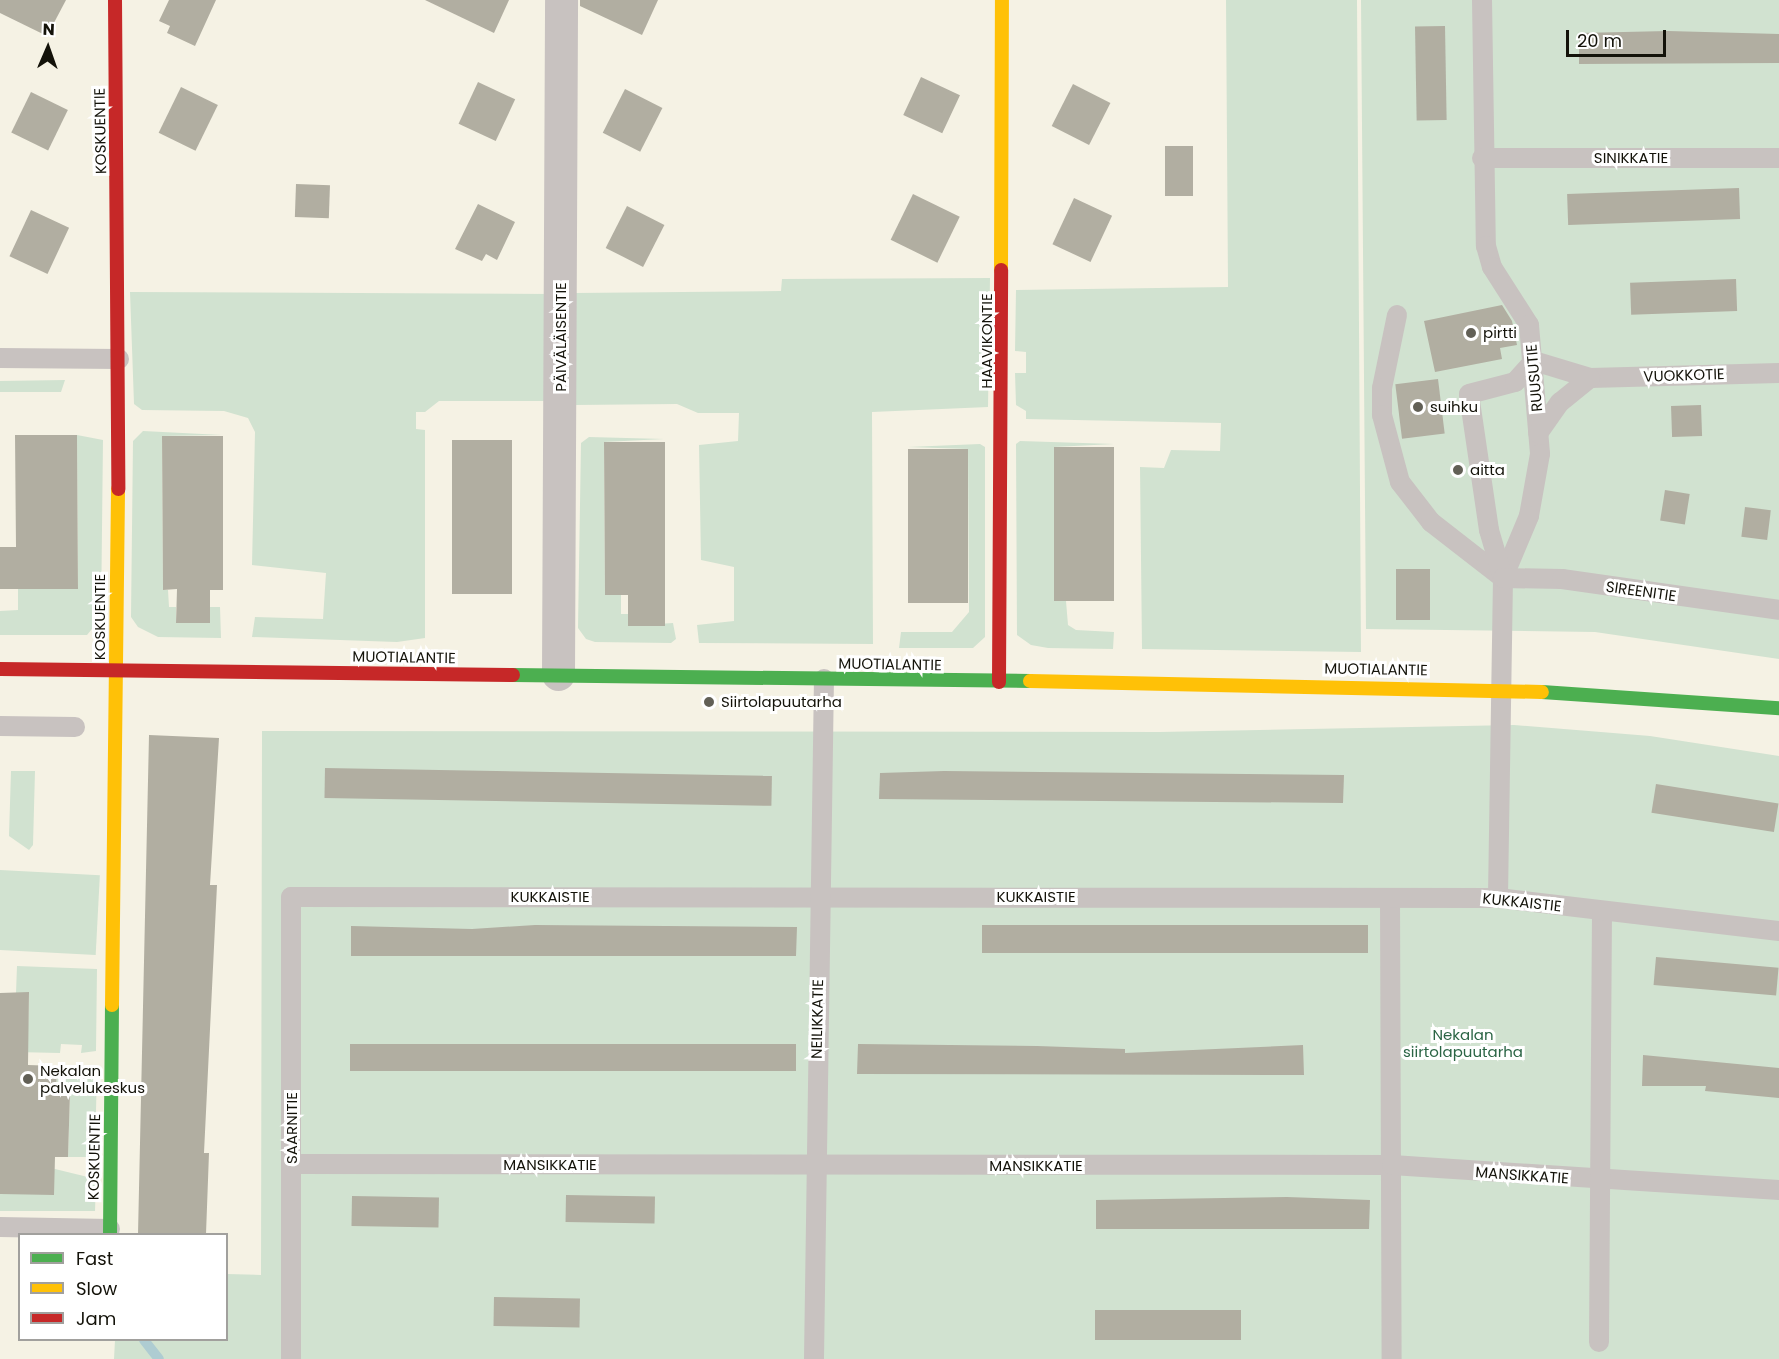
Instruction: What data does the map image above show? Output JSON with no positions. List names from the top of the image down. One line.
{"streets":{"street":["KOSKUENTIE","PÄIVÄLÄISENTIE","HAAVIKONTIE","MUOTIALANTIE"],"lane":["SINIKKATIE","VUOKKOTIE","RUUSUTIE","SIREENITIE","KUKKAISTIE","NEILIKKATIE","SAARNITIE","MANSIKKATIE"]},"crossings":[["KOSKUENTIE","MUOTIALANTIE"],["SINIKKATIE","RUUSUTIE"],["PÄIVÄLÄISENTIE","MUOTIALANTIE"],["HAAVIKONTIE","MUOTIALANTIE"],["VUOKKOTIE","RUUSUTIE"],["RUUSUTIE","SIREENITIE"],["RUUSUTIE","MUOTIALANTIE"],["RUUSUTIE","KUKKAISTIE"],["MUOTIALANTIE","NEILIKKATIE"],["KUKKAISTIE","NEILIKKATIE"],["KUKKAISTIE","SAARNITIE"],["NEILIKKATIE","MANSIKKATIE"],["SAARNITIE","MANSIKKATIE"]],"parks":["Nekalan siirtolapuutarha"],"places":["pirtti","suihku","aitta","Siirtolapuutarha","Nekalan palvelukeskus"],"legend":["Fast","Slow","Jam"],"scale_bar":"20 m","north":"top"}
